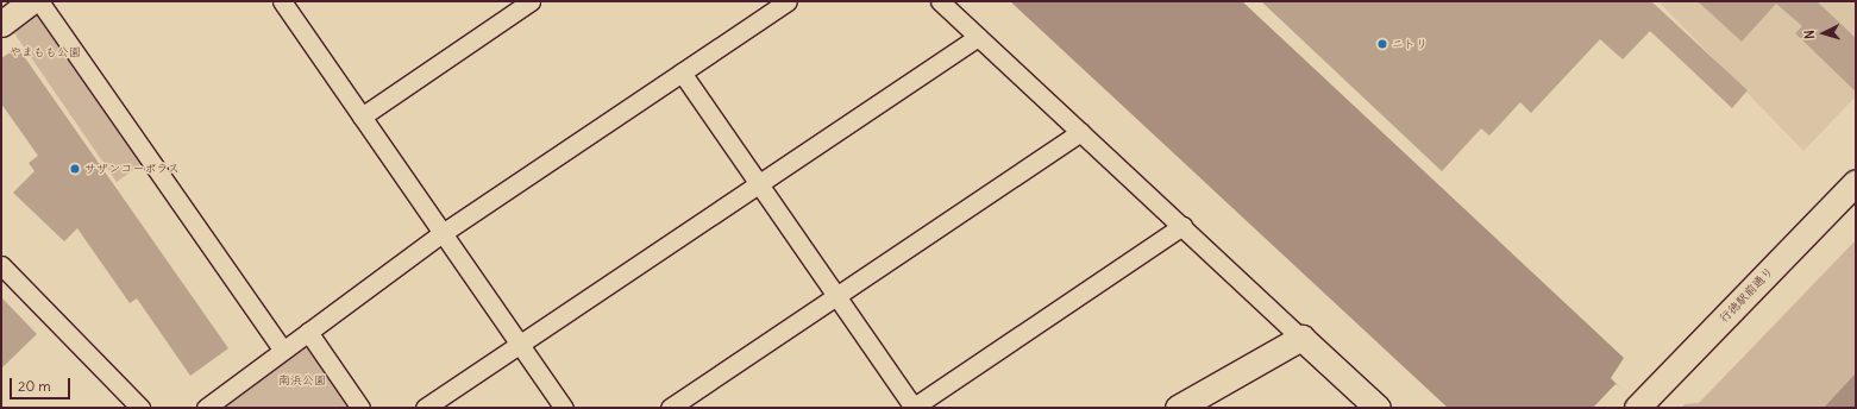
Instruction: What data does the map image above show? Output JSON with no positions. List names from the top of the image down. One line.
{"streets":{"street":["行徳駅前通り"]},"parks":["やまもも公園","南浜公園"],"places":["ニトリ","サザンコーポラス"],"scale_bar":"20 m","north":"left"}
